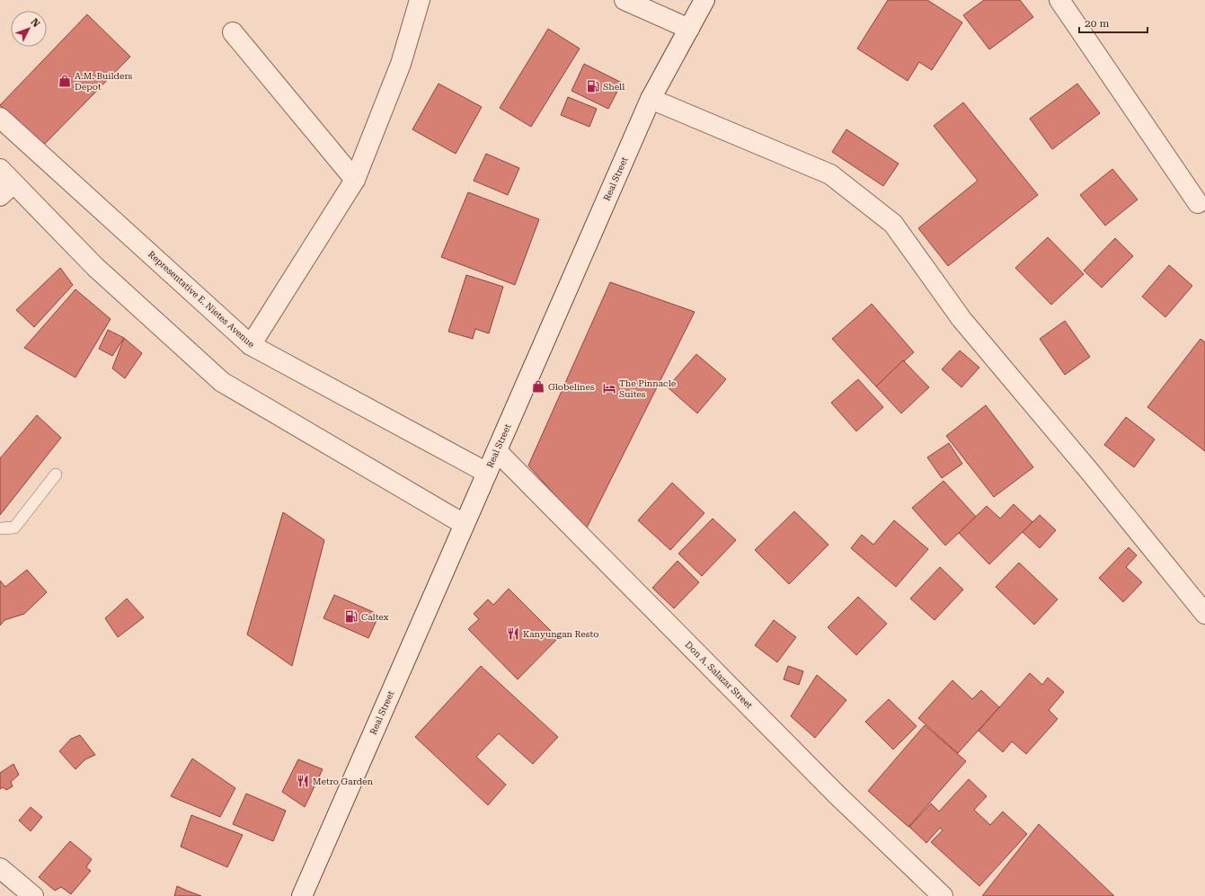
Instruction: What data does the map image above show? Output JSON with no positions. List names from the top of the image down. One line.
{"streets":{"street":["Real Street","Representative E. Nietes Avenue","Don A. Salazar Street"]},"crossings":[["Real Street","Representative E. Nietes Avenue"],["Real Street","Don A. Salazar Street"]],"places":{"shop":["A.M. Builders Depot","Globelines"],"fuel station":["Shell","Caltex"],"hotel":["The Pinnacle Suites"],"restaurant":["Kanyungan Resto","Metro Garden"]},"scale_bar":"20 m","north":"top right"}
